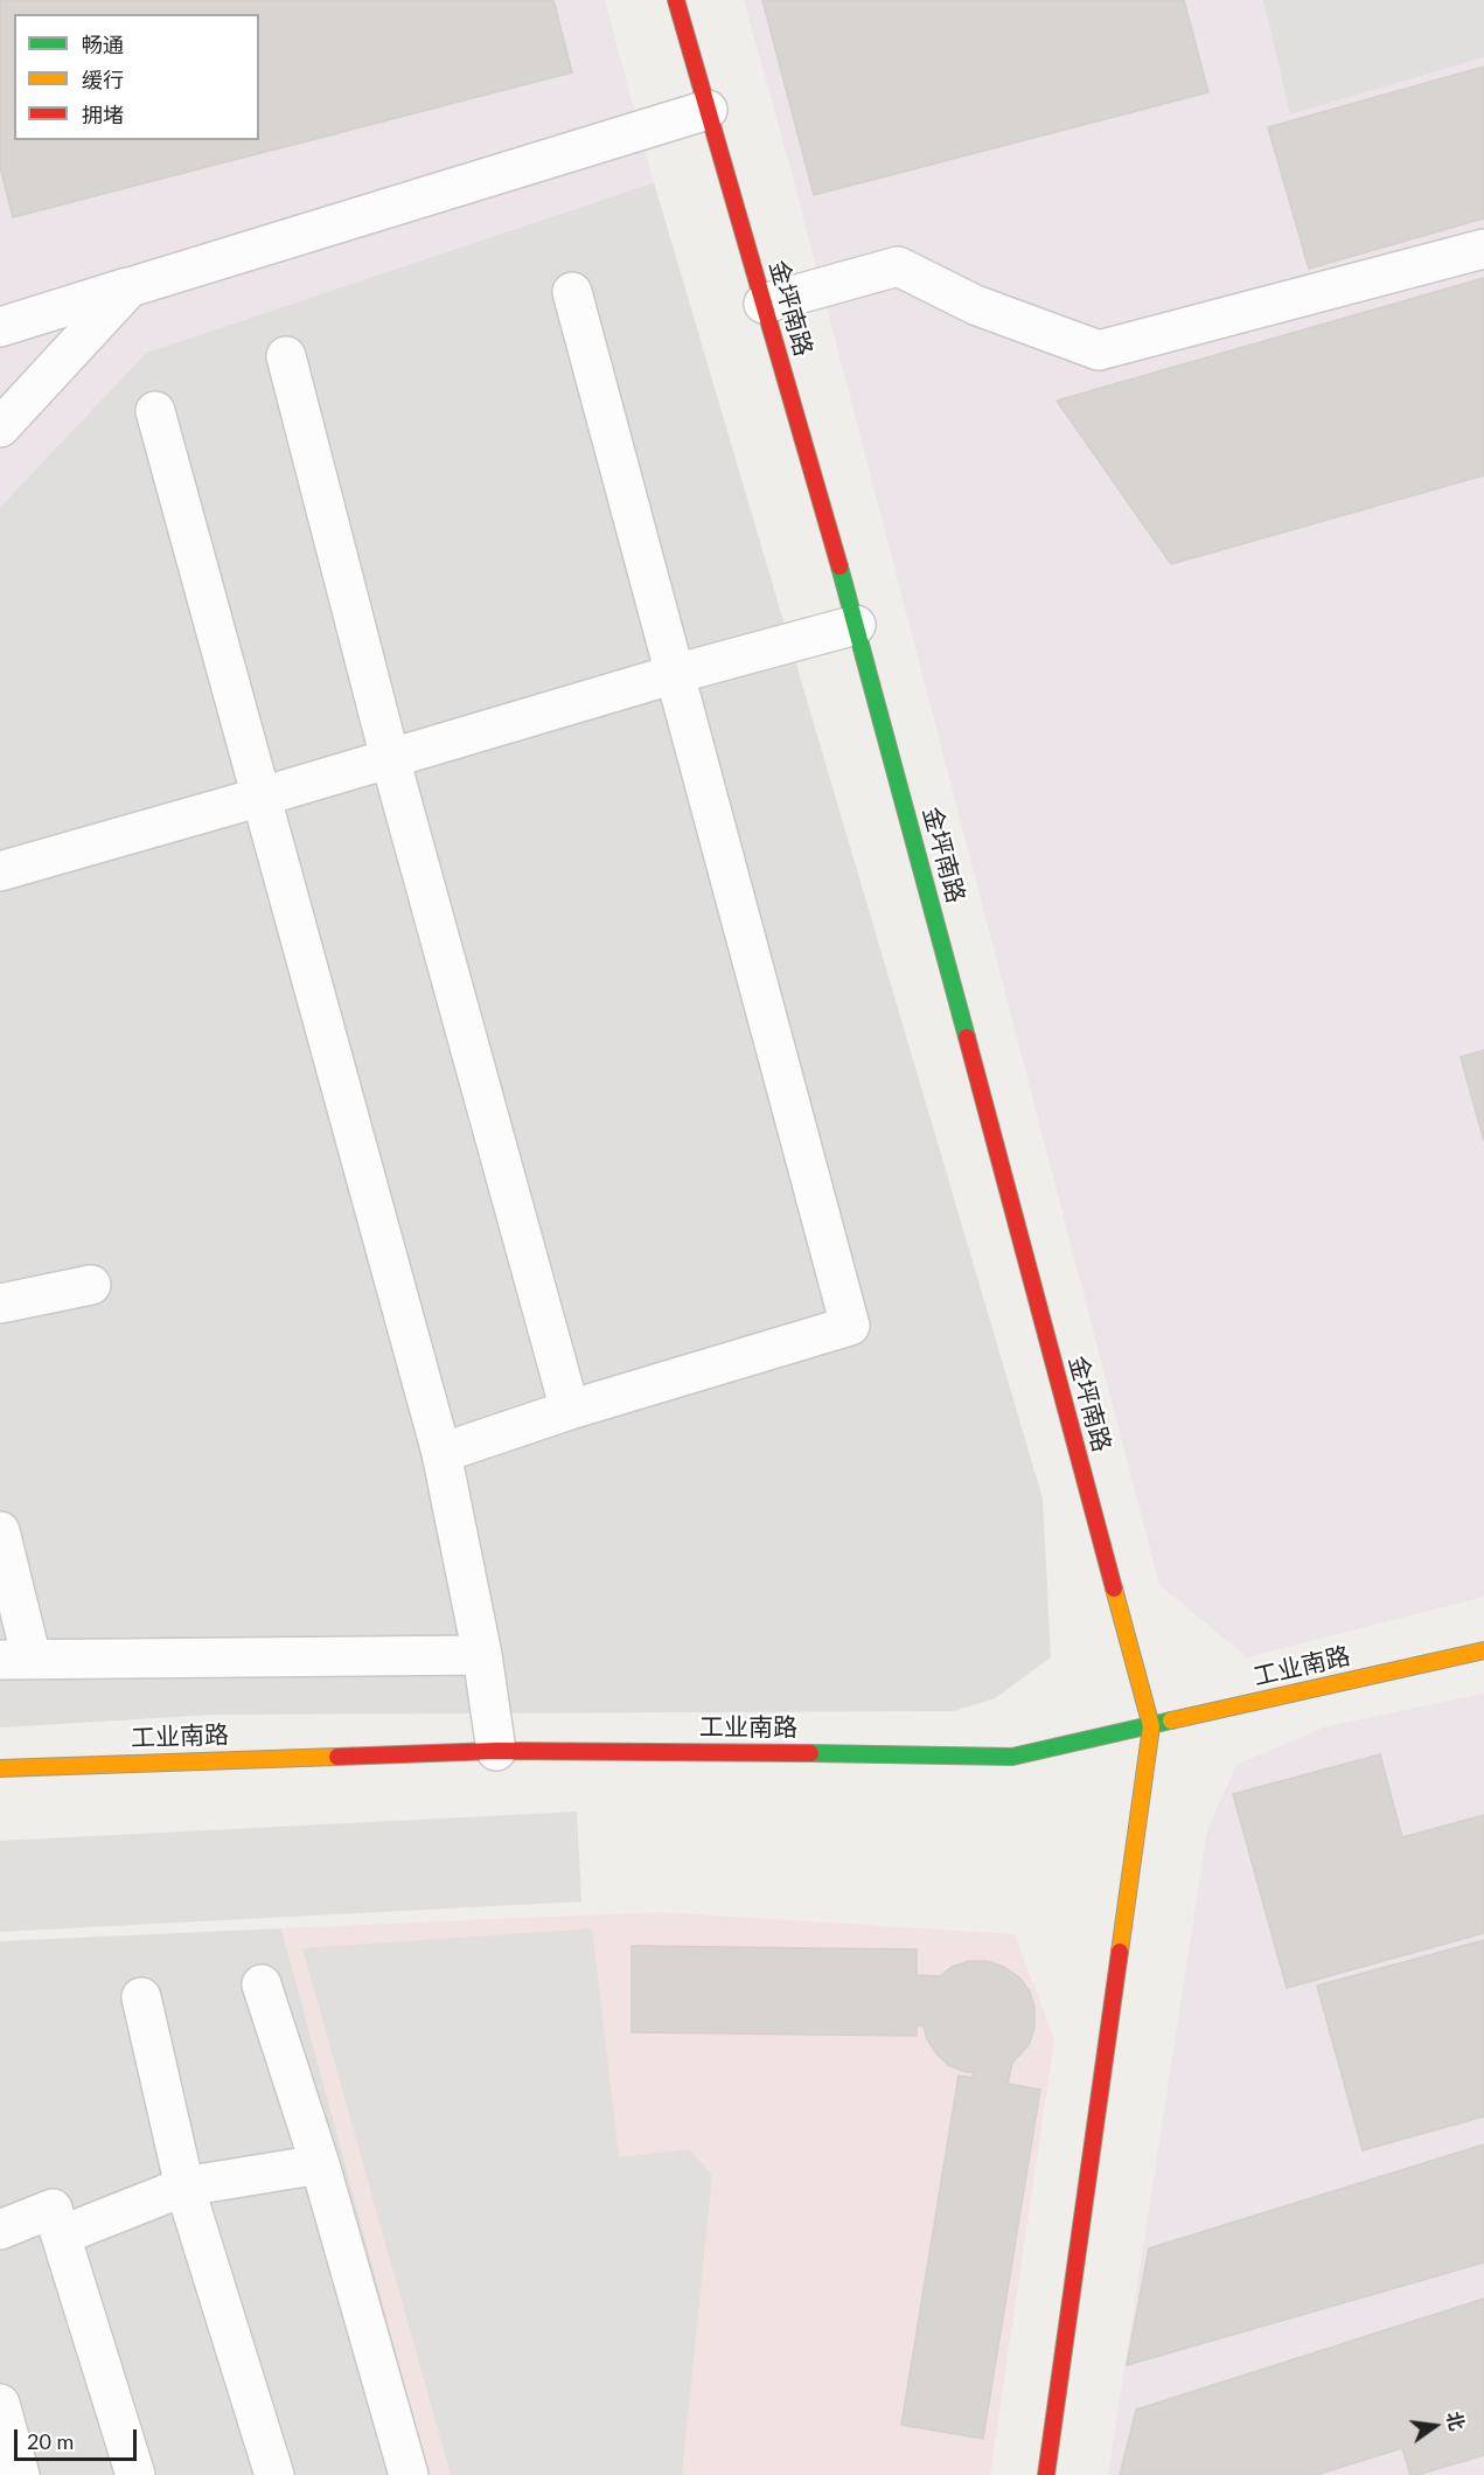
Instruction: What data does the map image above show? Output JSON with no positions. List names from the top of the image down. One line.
{"streets":{"street":["金坪南路","工业南路"]},"crossings":[["金坪南路","工业南路"]],"legend":["畅通","缓行","拥堵"],"scale_bar":"20 m","north":"right"}
